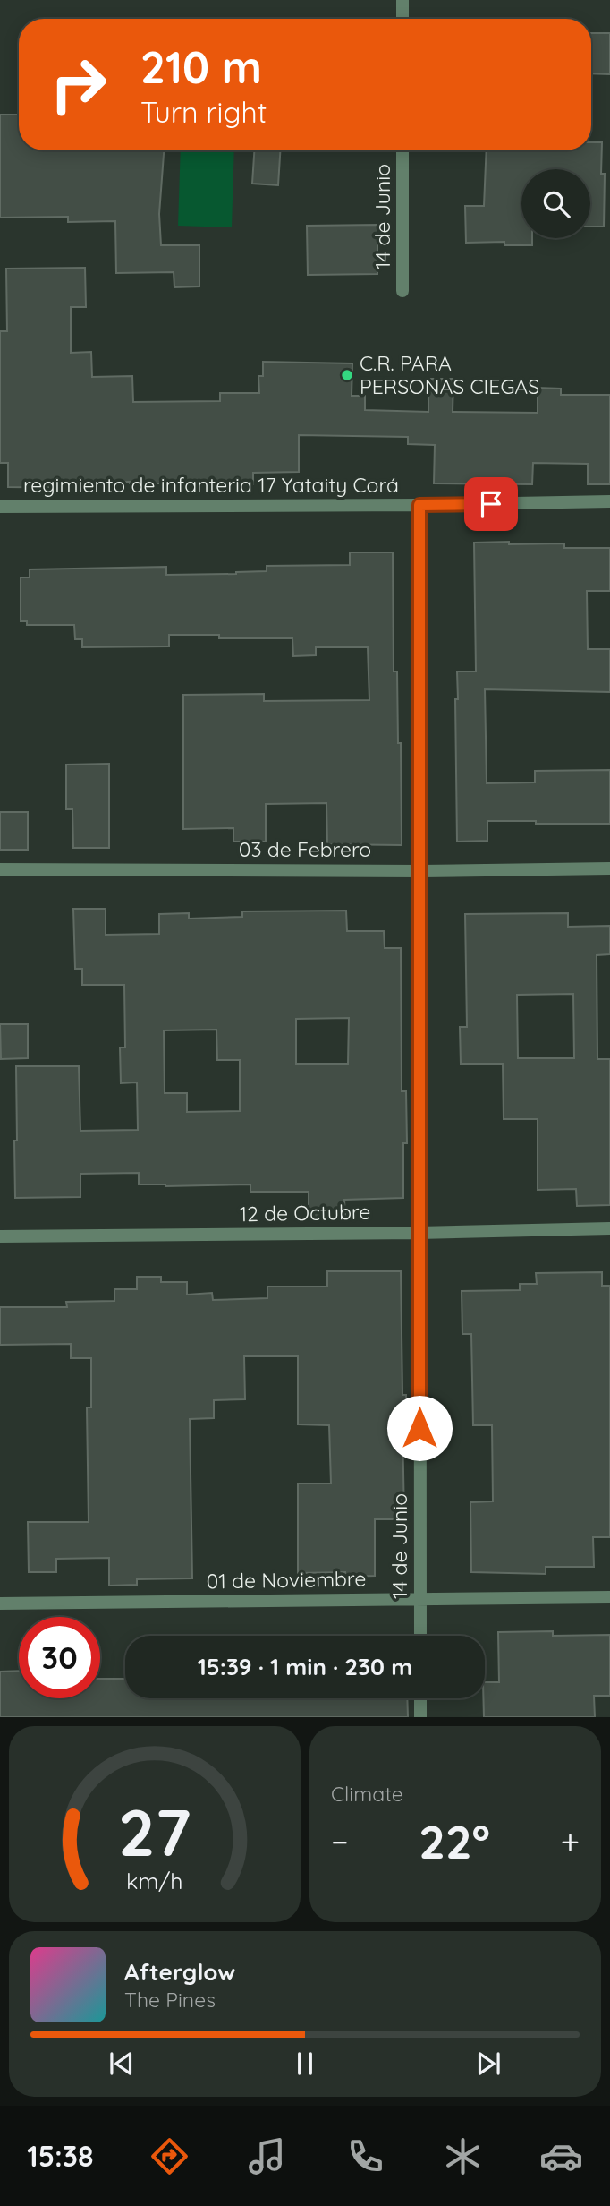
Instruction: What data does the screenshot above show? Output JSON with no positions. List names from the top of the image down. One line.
{"streets":{"street":["14 de Junio","regimiento de infanteria 17 Yataity Corá","03 de Febrero","12 de Octubre","01 de Noviembre"]},"crossings":[["14 de Junio","regimiento de infanteria 17 Yataity Corá"],["14 de Junio","03 de Febrero"],["14 de Junio","12 de Octubre"],["14 de Junio","01 de Noviembre"]],"places":["C.R. PARA PERSONAS CIEGAS"],"page":{"turn":["210 m","Turn right"],"limit":"30","trip":"15:39 · 1 min · 230 m","tile":"Climate","heat":["−","22°","+"],"song":["Afterglow","The Pines"],"tabs":"15:38","gauge":["27","km/h"]}}
